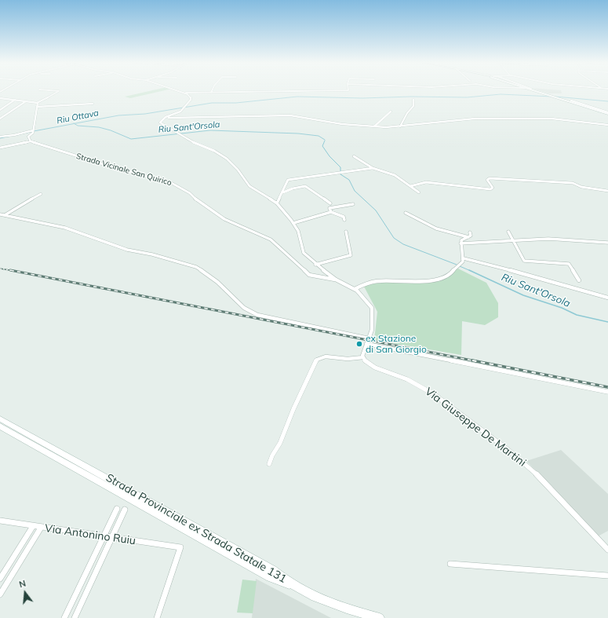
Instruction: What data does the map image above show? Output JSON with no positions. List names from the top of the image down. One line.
{"streets":{"main road":["Strada Provinciale ex Strada Statale 131"],"street":["Strada Vicinale San Quirico","Via Giuseppe De Martini","Via Antonino Ruiu"]},"water":["Riu Ottava","Riu Sant'Orsola"],"places":["ex Stazione di San Giorgio"],"north":"top"}
